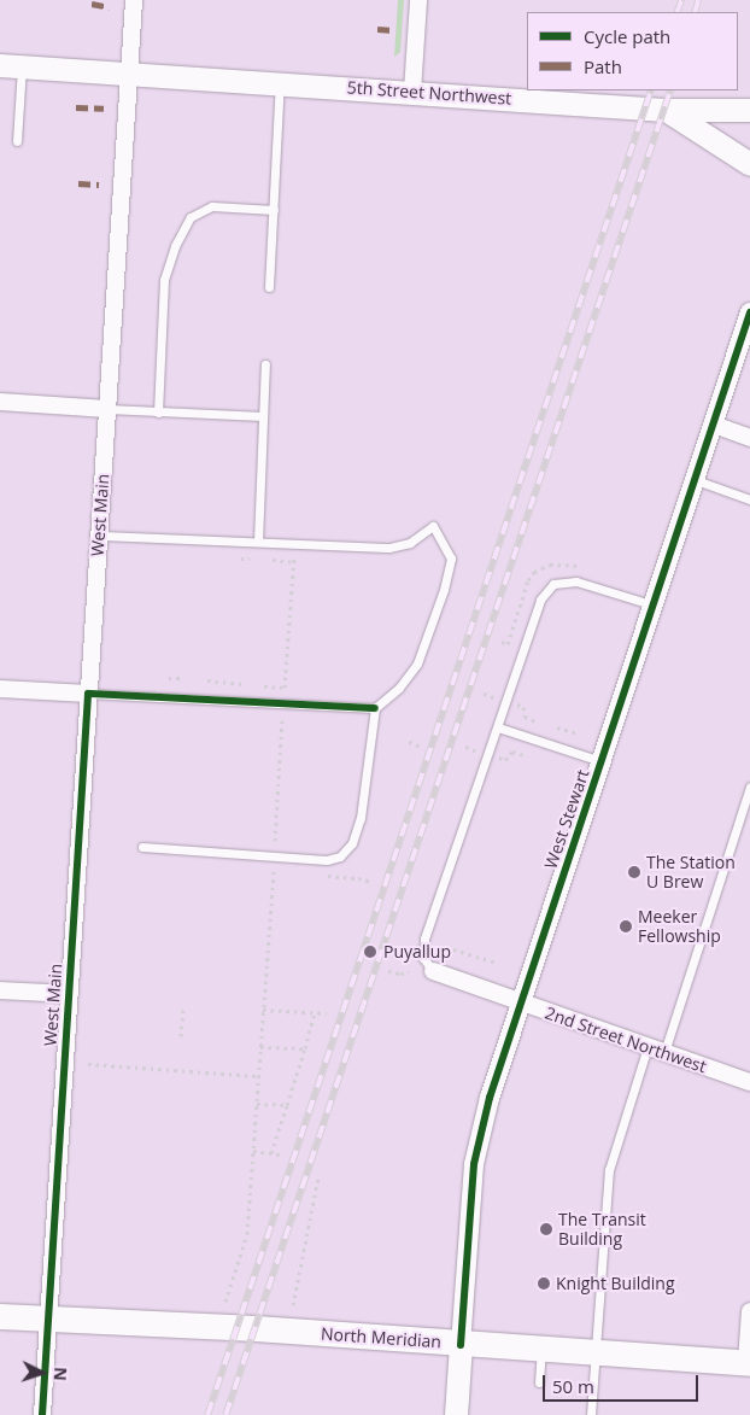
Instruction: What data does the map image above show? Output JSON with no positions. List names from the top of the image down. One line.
{"streets":{"main road":["5th Street Northwest","North Meridian"],"street":["West Main","West Stewart","2nd Street Northwest"]},"crossings":[["5th Street Northwest","West Main"],["West Main","North Meridian"],["West Stewart","2nd Street Northwest"],["West Stewart","North Meridian"]],"places":["The Station U Brew","Meeker Fellowship","Puyallup","The Transit Building","Knight Building"],"legend":["Cycle path","Path"],"scale_bar":"50 m","north":"right"}
